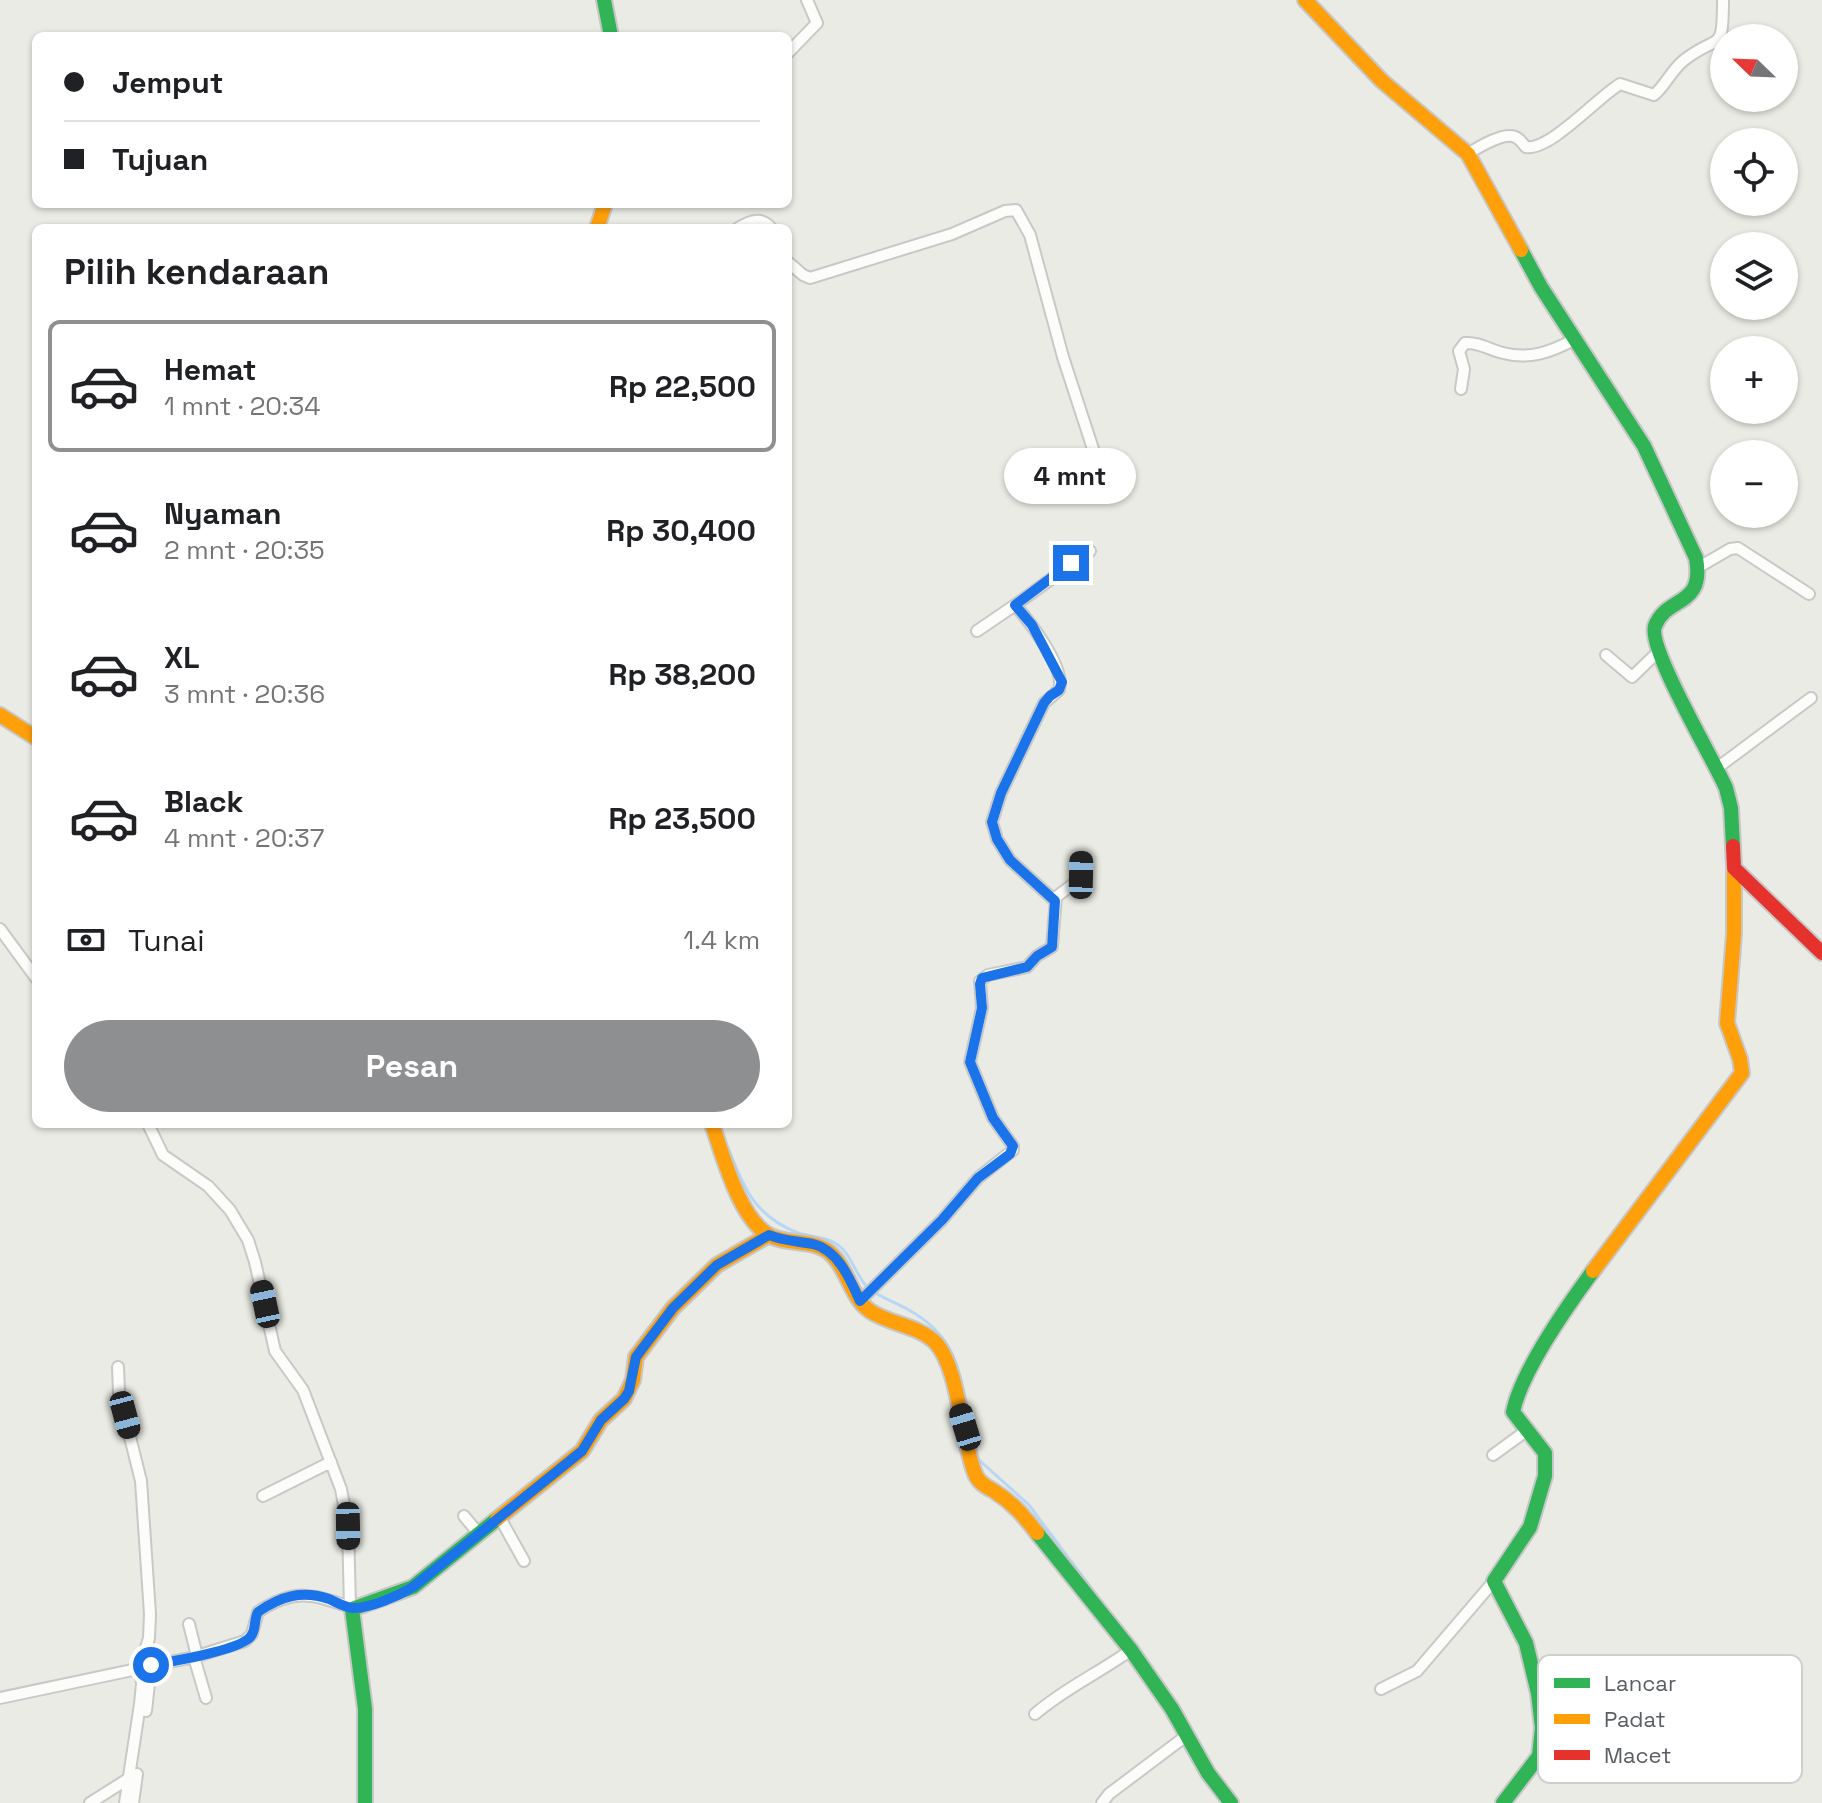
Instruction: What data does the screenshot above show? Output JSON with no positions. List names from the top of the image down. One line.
{"legend":["Lancar","Padat","Macet"],"north":"top left","page":{"map_buttons":["+","−"],"banner":["Jemput","Tujuan"],"heading":"Pilih kendaraan","list":[{"name":"Hemat","note":"1 mnt · 20:34","value":"Rp 22,500"},{"name":"Nyaman","note":"2 mnt · 20:35","value":"Rp 30,400"},{"name":"XL","note":"3 mnt · 20:36","value":"Rp 38,200"},{"name":"Black","note":"4 mnt · 20:37","value":"Rp 23,500"}],"bubble":"4 mnt","pay":["Tunai","1.4 km"],"buttons":"Pesan"}}
